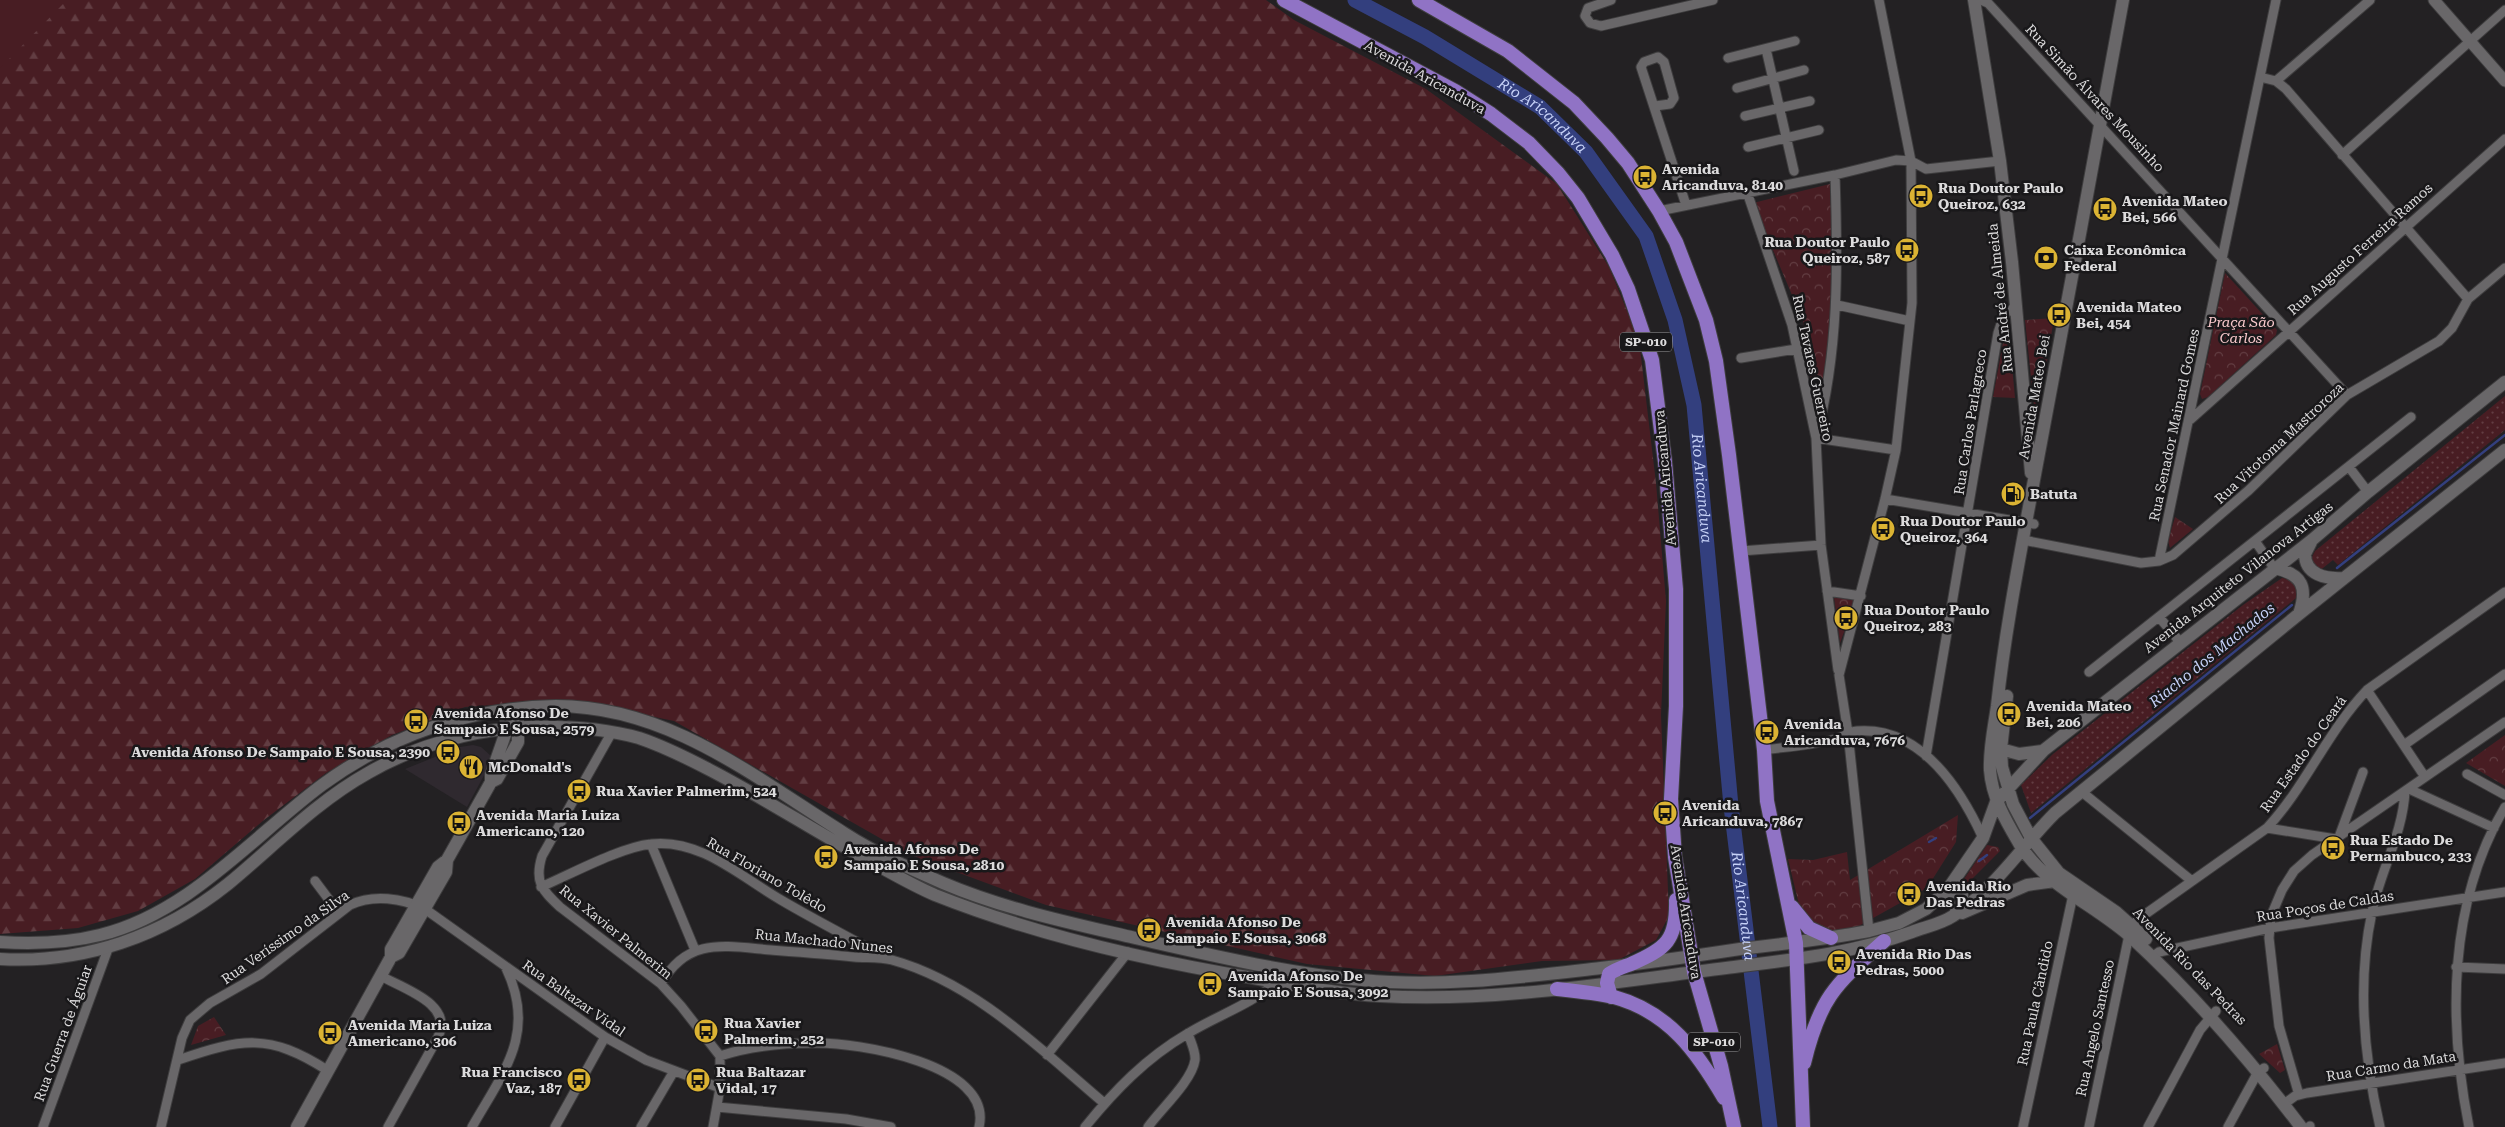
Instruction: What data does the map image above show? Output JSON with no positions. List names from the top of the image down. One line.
{"streets":{"highway":["Avenida Aricanduva","SP-010"],"main road":["Rua André de Almeida","Avenida Mateo Bei","Avenida Arquiteto Vilanova Artigas","Avenida Rio das Pedras"],"street":["Rua Simão Álvares Mousinho","Rua Augusto Ferreira Ramos","Rua Tavares Guerreiro","Rua Carlos Parlagreco","Rua Senador Mainard Gomes","Rua Vitotoma Mastroroza","Rua Estado do Ceará","Rua Floriano Tolêdo","Rua Poços de Caldas","Rua Xavier Palmerim","Rua Veríssimo da Silva","Rua Machado Nunes","Rua Baltazar Vidal","Rua Paula Cândido","Rua Angelo Santesso","Rua Guerra de Águiar","Rua Carmo da Mata"]},"crossings":[["Rua Simão Álvares Mousinho","Rua Augusto Ferreira Ramos"],["Rua Simão Álvares Mousinho","Avenida Mateo Bei"],["Rua Simão Álvares Mousinho","Rua Senador Mainard Gomes"],["Rua Simão Álvares Mousinho","Rua Vitotoma Mastroroza"],["Rua Augusto Ferreira Ramos","Rua Senador Mainard Gomes"],["Rua André de Almeida","Avenida Mateo Bei"],["Rua André de Almeida","Rua Carlos Parlagreco"],["Avenida Mateo Bei","Avenida Arquiteto Vilanova Artigas"],["Avenida Mateo Bei","Avenida Rio das Pedras"],["Rua Senador Mainard Gomes","Rua Vitotoma Mastroroza"],["Avenida Arquiteto Vilanova Artigas","Avenida Rio das Pedras"],["Rua Estado do Ceará","Avenida Rio das Pedras"],["Rua Estado do Ceará","Rua Angelo Santesso"],["Rua Floriano Tolêdo","Rua Xavier Palmerim"],["Rua Floriano Tolêdo","Rua Machado Nunes"],["Rua Poços de Caldas","Avenida Rio das Pedras"],["Rua Veríssimo da Silva","Rua Baltazar Vidal"],["Avenida Rio das Pedras","Rua Paula Cândido"],["Avenida Rio das Pedras","Rua Angelo Santesso"],["Avenida Rio das Pedras","Rua Carmo da Mata"]],"water":["Rio Aricanduva","Riacho dos Machados"],"parks":["Praça São Carlos"],"places":{"bus stop":["Avenida Aricanduva, 8140","Rua Doutor Paulo Queiroz, 632","Avenida Mateo Bei, 566","Rua Doutor Paulo Queiroz, 587","Avenida Mateo Bei, 454","Rua Doutor Paulo Queiroz, 364","Rua Doutor Paulo Queiroz, 283","Avenida Mateo Bei, 206","Avenida Afonso De Sampaio E Sousa, 2579","Avenida Aricanduva, 7676","Avenida Afonso De Sampaio E Sousa, 2390","Rua Xavier Palmerim, 524","Avenida Aricanduva, 7867","Avenida Maria Luiza Americano, 120","Rua Estado De Pernambuco, 233","Avenida Afonso De Sampaio E Sousa, 2810","Avenida Rio Das Pedras","Avenida Afonso De Sampaio E Sousa, 3068","Avenida Rio Das Pedras, 5000","Avenida Afonso De Sampaio E Sousa, 3092","Rua Xavier Palmerim, 252","Avenida Maria Luiza Americano, 306","Rua Francisco Vaz, 187","Rua Baltazar Vidal, 17"],"bank":["Caixa Econômica Federal"],"fuel station":["Batuta"],"restaurant":["McDonald's"]}}
